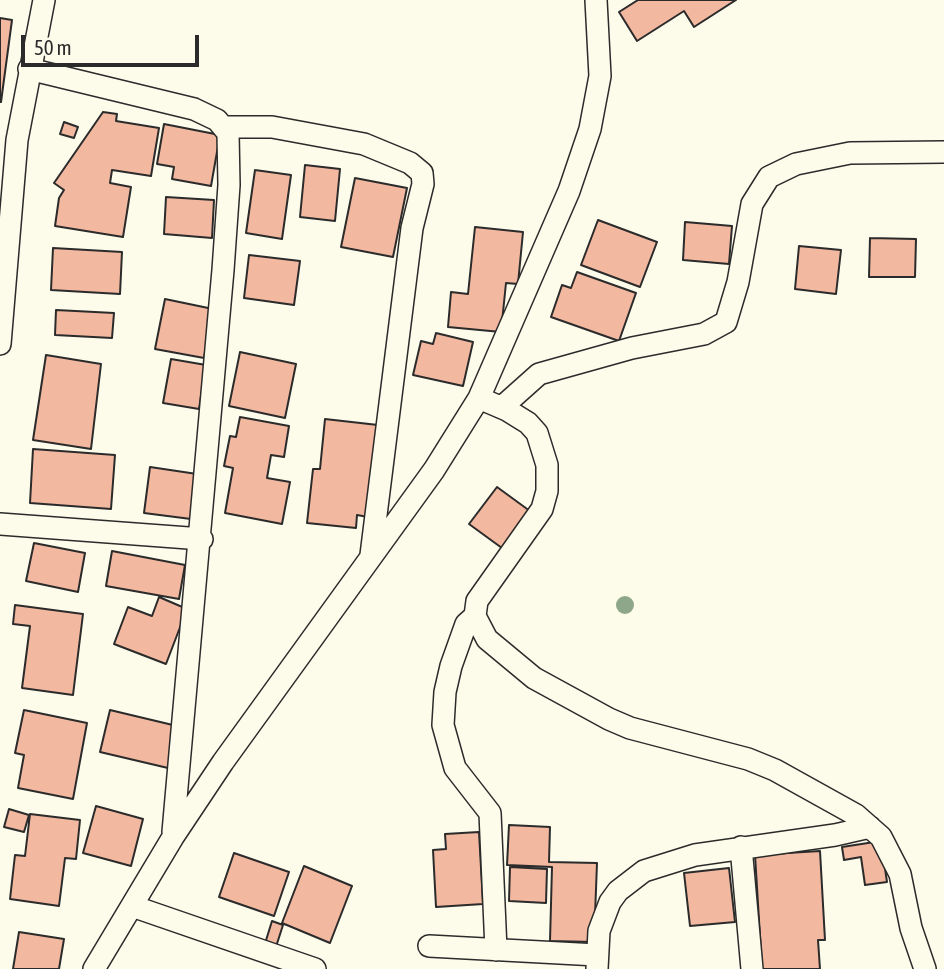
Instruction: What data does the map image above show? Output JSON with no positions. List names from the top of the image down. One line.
{"scale_bar":"50 m"}
